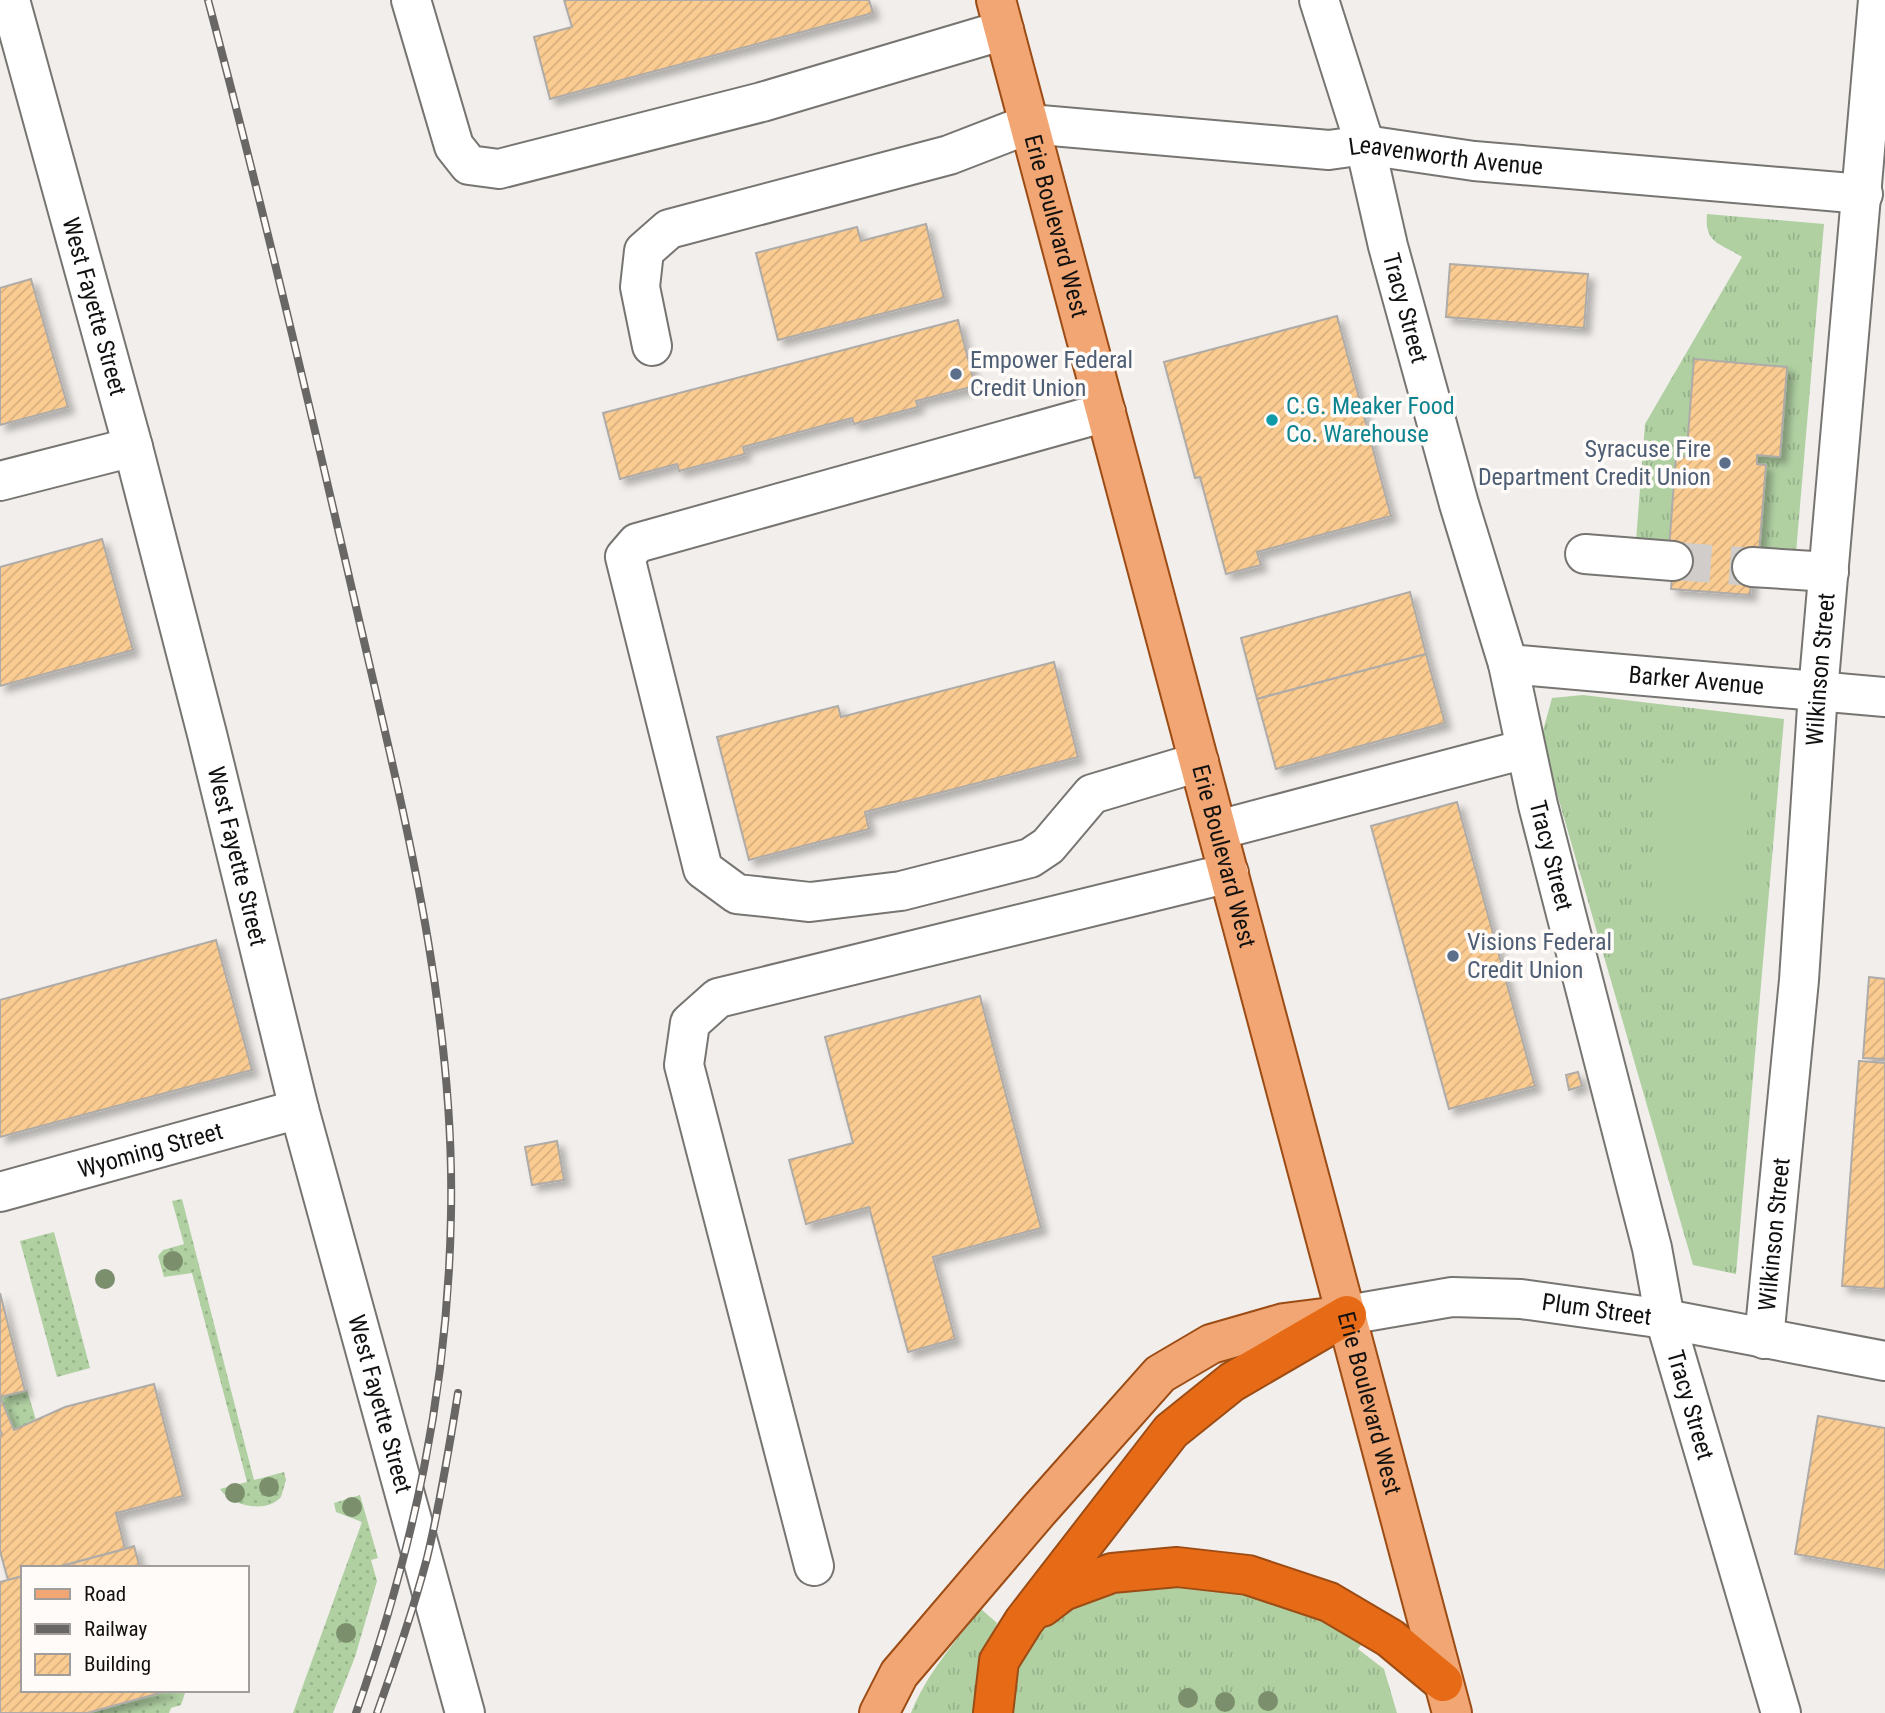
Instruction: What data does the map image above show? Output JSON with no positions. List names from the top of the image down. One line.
{"streets":{"main road":["Erie Boulevard West"],"street":["Leavenworth Avenue","West Fayette Street","Tracy Street","Wilkinson Street","Barker Avenue","Wyoming Street","Plum Street"]},"crossings":[["Leavenworth Avenue","Erie Boulevard West"],["Leavenworth Avenue","Tracy Street"],["Leavenworth Avenue","Wilkinson Street"],["Erie Boulevard West","Plum Street"],["West Fayette Street","Wyoming Street"],["Tracy Street","Barker Avenue"],["Tracy Street","Plum Street"],["Wilkinson Street","Barker Avenue"],["Wilkinson Street","Plum Street"]],"places":["Empower Federal Credit Union","C.G. Meaker Food Co. Warehouse","Syracuse Fire Department Credit Union","Visions Federal Credit Union"],"legend":["Road","Railway","Building"]}
